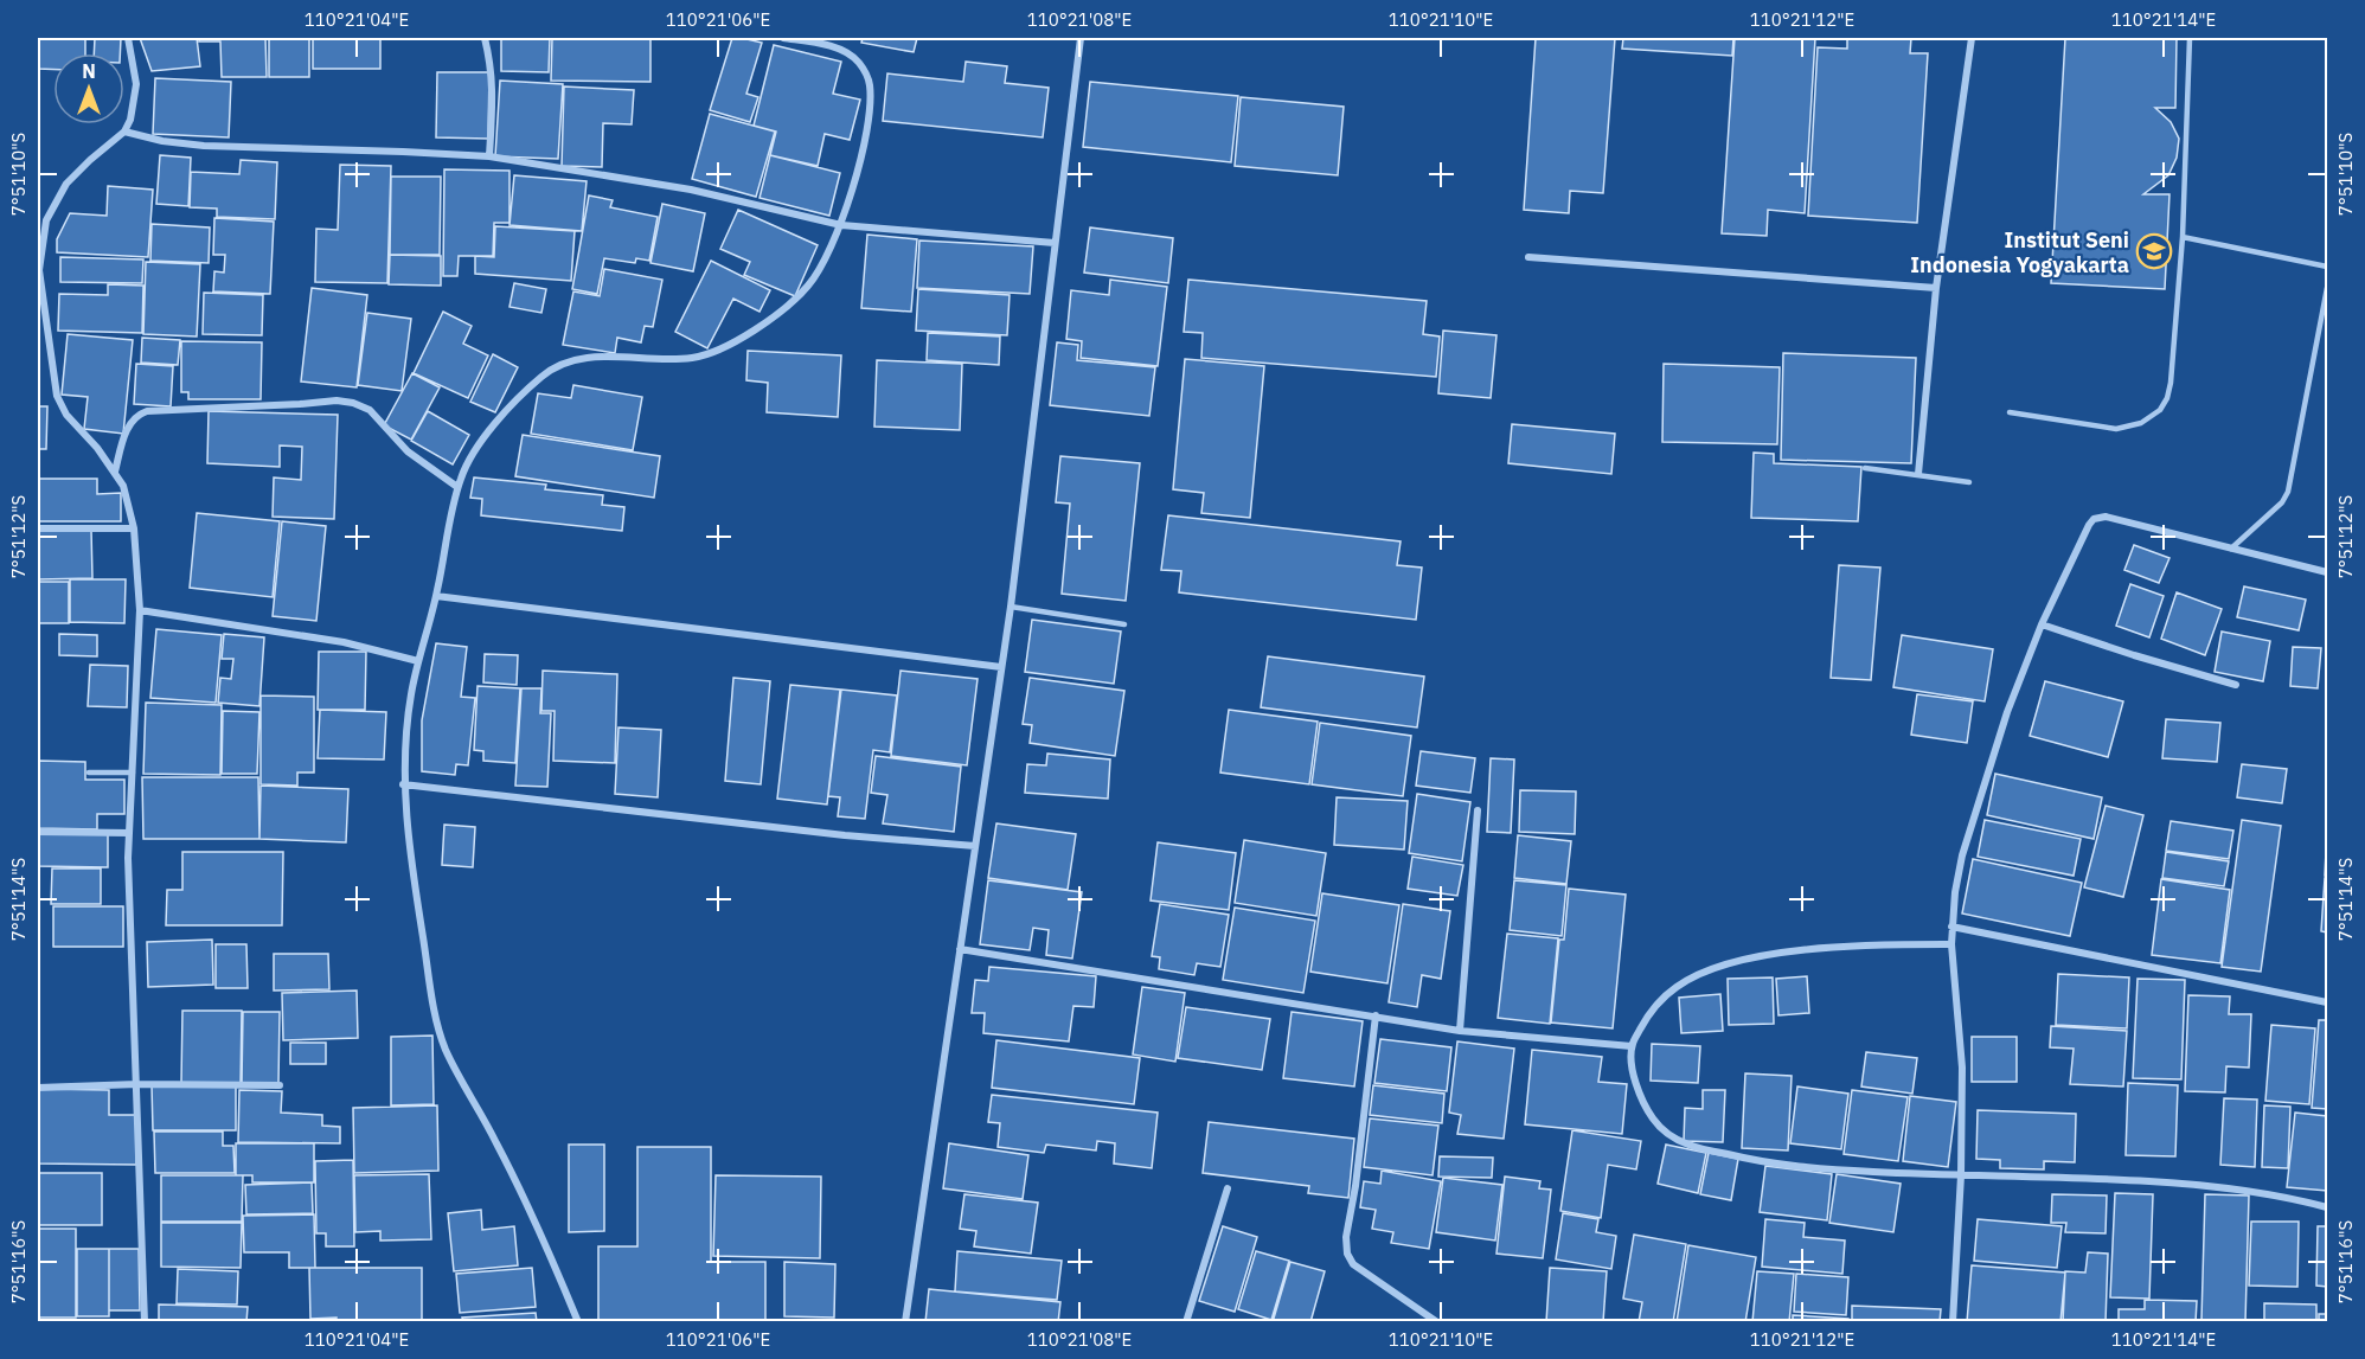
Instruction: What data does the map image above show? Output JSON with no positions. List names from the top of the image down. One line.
{"places":{"school or university":["Institut Seni Indonesia Yogyakarta"]},"north":"top","coordinates":["110°21'04\"E","110°21'06\"E","110°21'08\"E","110°21'10\"E","110°21'12\"E","110°21'14\"E","7°51'10\"S","7°51'12\"S","7°51'14\"S","7°51'16\"S"]}
